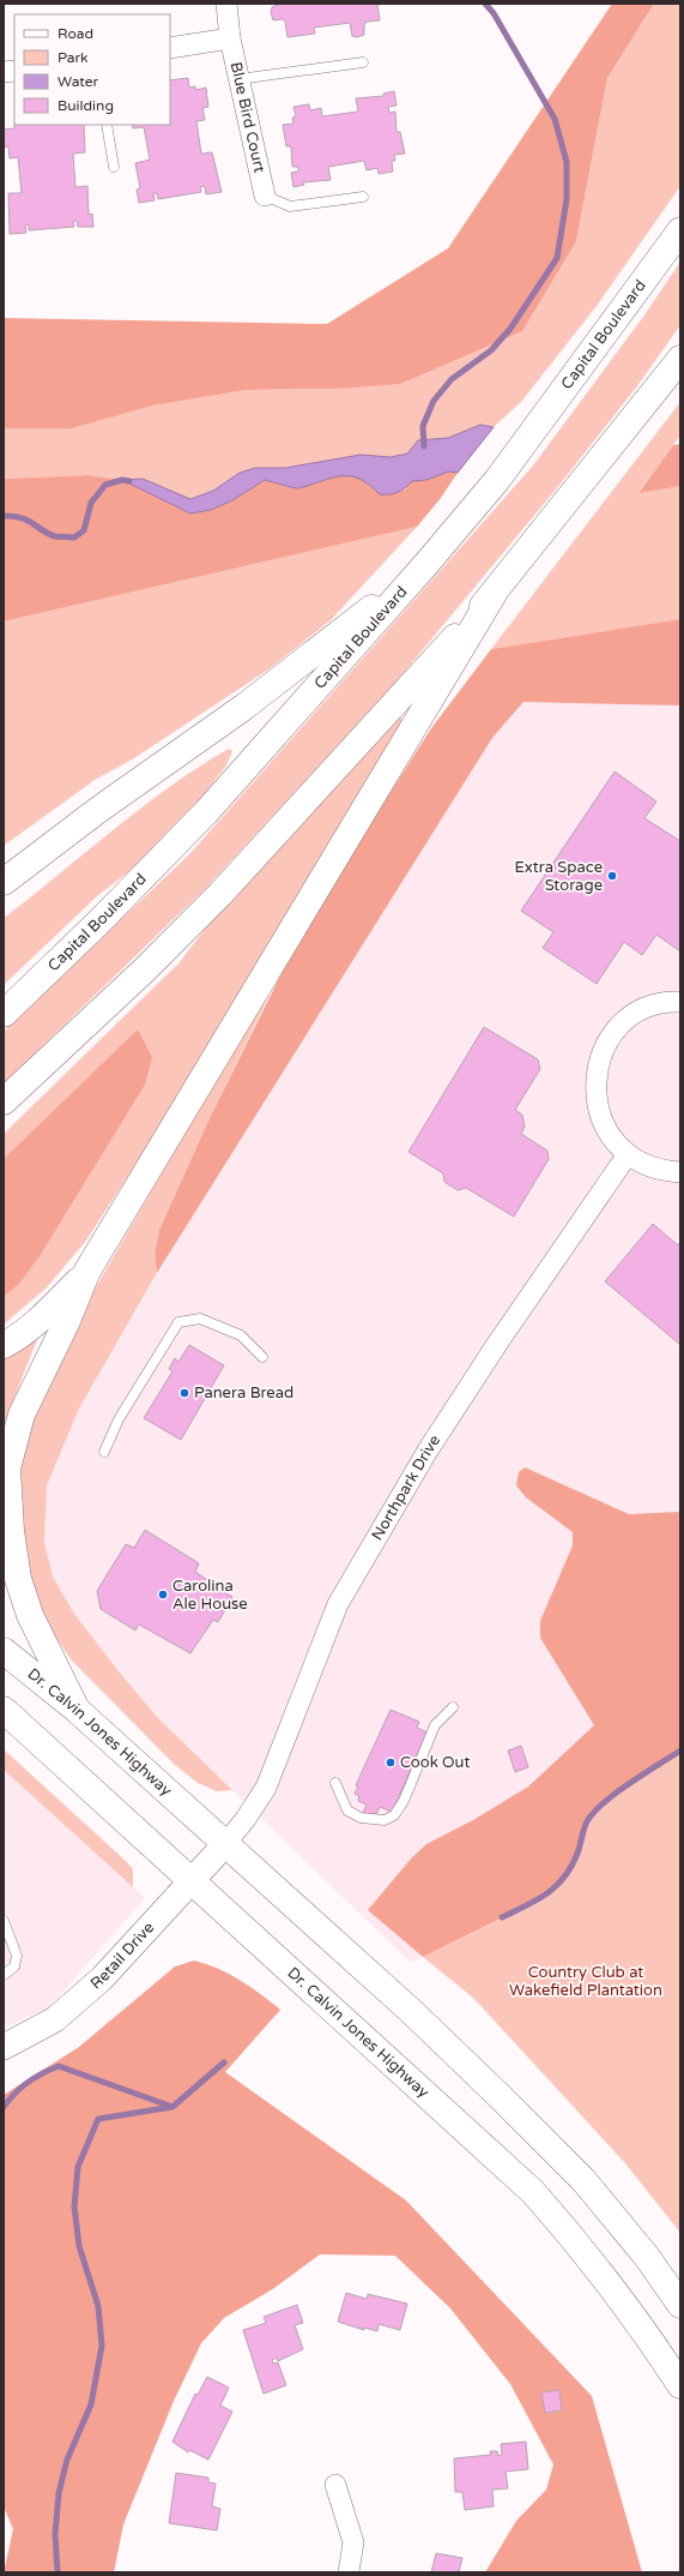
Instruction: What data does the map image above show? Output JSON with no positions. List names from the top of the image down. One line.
{"streets":{"highway":["Capital Boulevard","Dr. Calvin Jones Highway"],"street":["Blue Bird Court","Northpark Drive","Retail Drive"]},"crossings":[["Northpark Drive","Dr. Calvin Jones Highway"],["Northpark Drive","Retail Drive"],["Dr. Calvin Jones Highway","Retail Drive"]],"parks":["Country Club at Wakefield Plantation"],"places":["Extra Space Storage","Panera Bread","Carolina Ale House","Cook Out"],"legend":["Road","Park","Water","Building"]}
